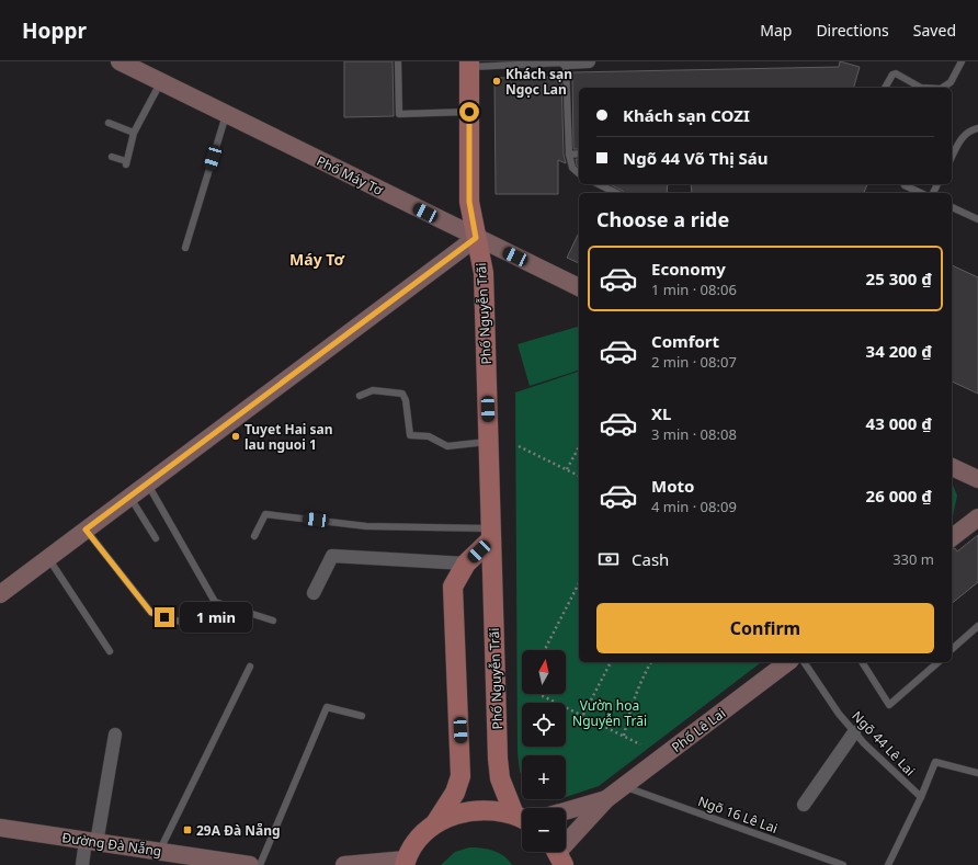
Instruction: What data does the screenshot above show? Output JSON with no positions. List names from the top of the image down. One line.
{"streets":{"main road":["Phố Nguyễn Trãi"],"street":["Phố Máy Tơ","Phố Lê Lai","Đường Đà Nẵng"],"lane":["Ngõ 44 Lê Lai","Ngõ 16 Lê Lai"]},"crossings":[["Phố Máy Tơ","Phố Nguyễn Trãi"],["Phố Lê Lai","Ngõ 16 Lê Lai"]],"districts":["Máy Tơ"],"parks":["Vườn hoa Nguyễn Trãi"],"places":{"other":["Khách sạn Ngọc Lan","Tuyet Hai san lau nguoi 1"],"transit":["29A Đà Nẵng"]},"north":"top","page":{"header":"Hoppr","nav":["Map","Directions","Saved"],"banner":["Khách sạn COZI","Ngõ 44 Võ Thị Sáu"],"heading":"Choose a ride","list":[{"name":"Economy","note":"1 min · 08:06","value":"25 300 ₫"},{"name":"Comfort","note":"2 min · 08:07","value":"34 200 ₫"},{"name":"XL","note":"3 min · 08:08","value":"43 000 ₫"},{"name":"Moto","note":"4 min · 08:09","value":"26 000 ₫"}],"pay":["Cash","330 m"],"buttons":"Confirm","bubble":"1 min","map_buttons":["+","−"]}}
